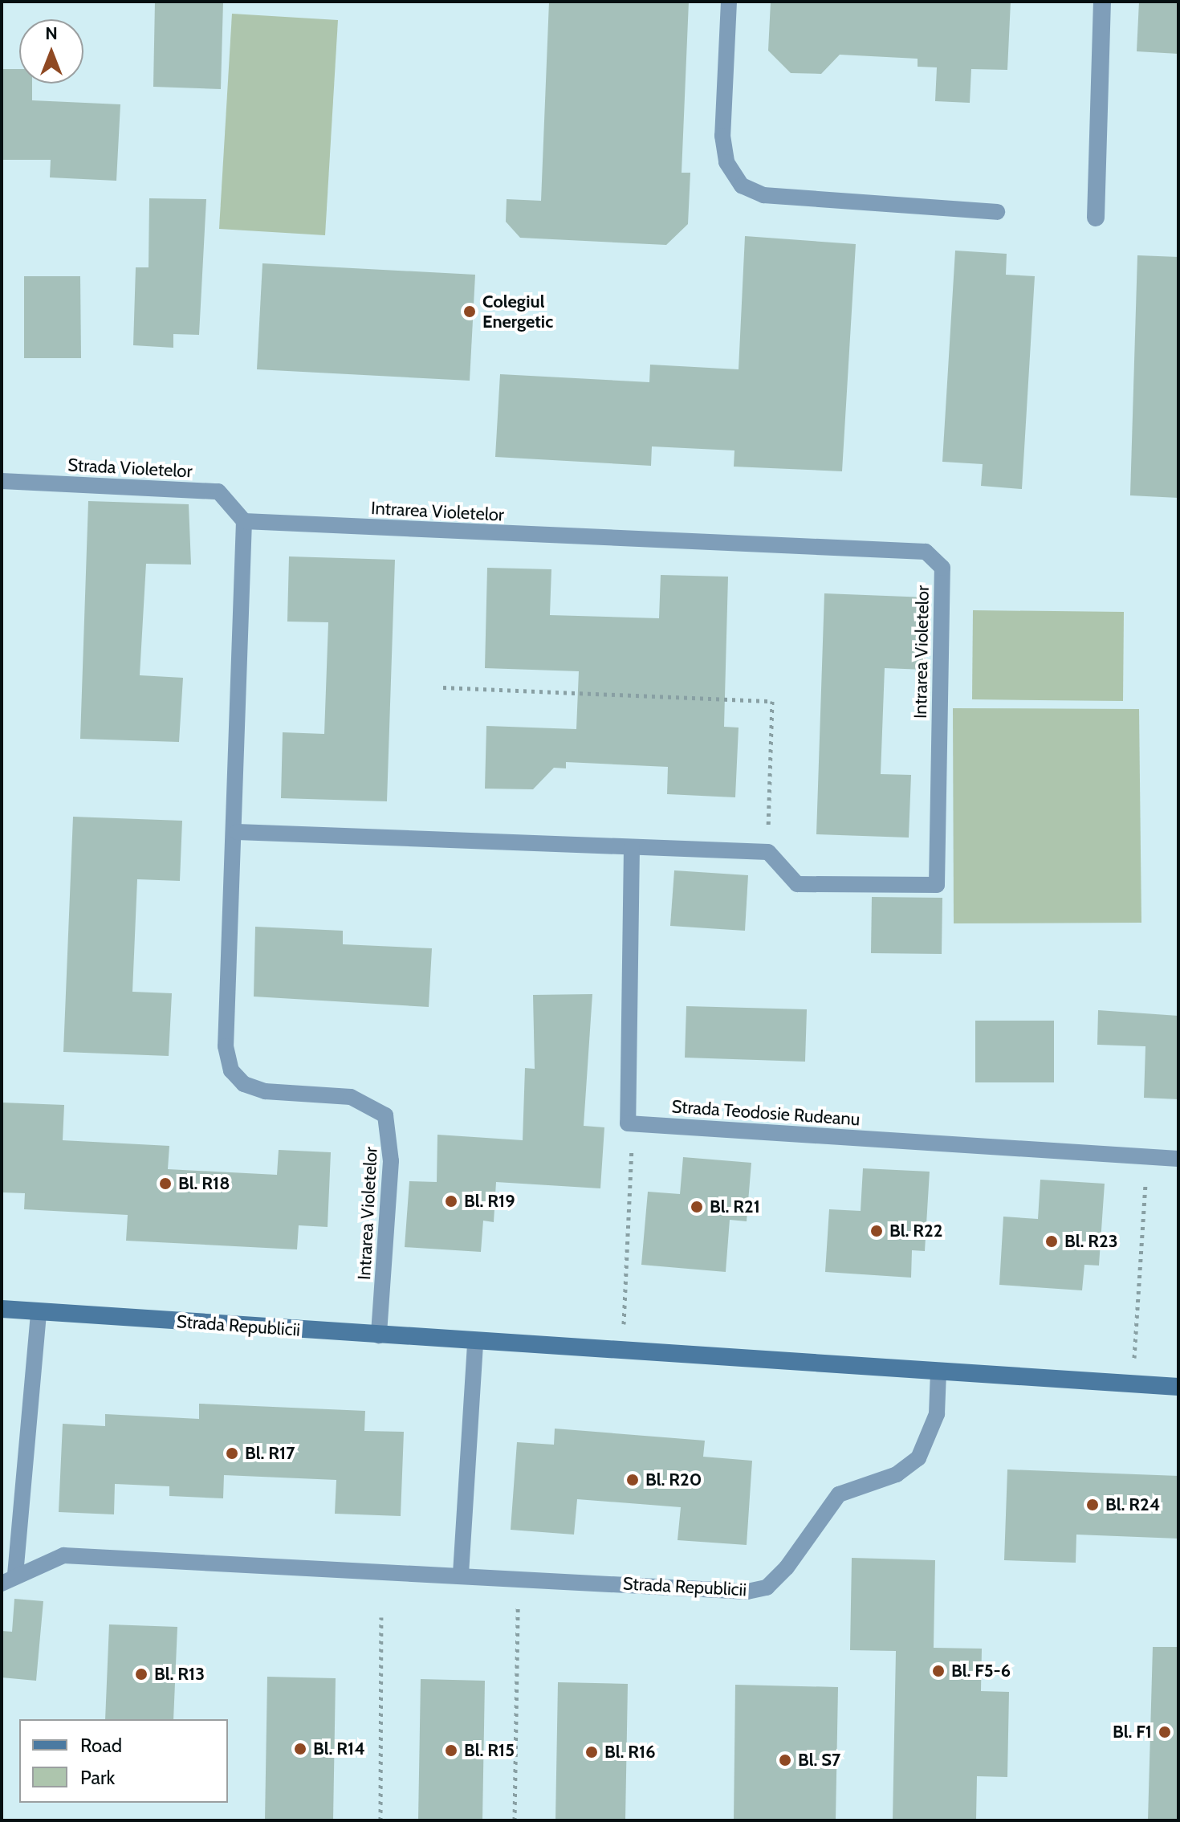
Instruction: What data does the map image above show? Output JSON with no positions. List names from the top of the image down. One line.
{"streets":{"main road":["Strada Republicii"],"lane":["Strada Violetelor","Intrarea Violetelor","Strada Teodosie Rudeanu"]},"crossings":[["Strada Violetelor","Intrarea Violetelor"],["Intrarea Violetelor","Strada Republicii"]],"places":["Colegiul Energetic","Bl. R18","Bl. R19","Bl. R21","Bl. R22","Bl. R23","Bl. R17","Bl. R20","Bl. R24","Bl. F5-6","Bl. R13","Bl. F1","Bl. R14","Bl. R15","Bl. R16","Bl. S7"],"legend":["Road","Park"],"north":"top"}
